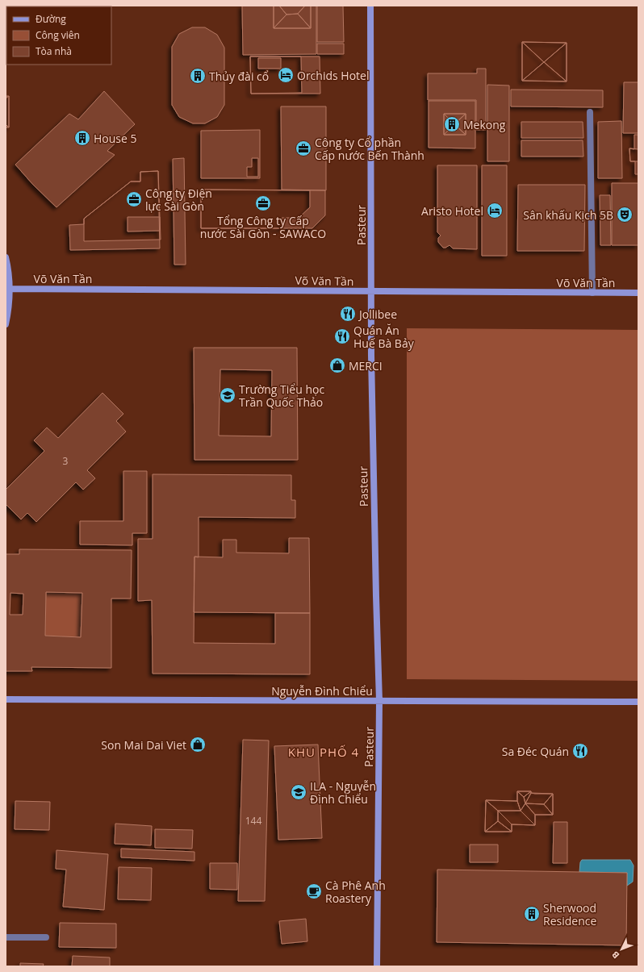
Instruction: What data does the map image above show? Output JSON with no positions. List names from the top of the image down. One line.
{"streets":{"main road":["Pasteur","Võ Văn Tần","Nguyễn Đình Chiểu"]},"crossings":[["Pasteur","Võ Văn Tần"],["Pasteur","Nguyễn Đình Chiểu"]],"districts":["KHU PHỐ 4"],"places":{"hotel":["Orchids Hotel","Aristo Hotel"],"building":["Thủy đài cổ","Mekong","House 5","Sherwood Residence"],"office":["Công ty Cổ phần Cấp nước Bến Thành","Công ty Điện lực Sài Gòn","Tổng Công ty Cấp nước Sài Gòn - SAWACO"],"theatre":["Sân khấu Kịch 5B"],"restaurant":["Jollibee","Quán Ăn Huế Bà Bảy","Sa Đéc Quán"],"shop":["MERCI","Son Mai Dai Viet"],"school or university":["Trường Tiểu học Trần Quốc Thảo","ILA - Nguyễn Đình Chiểu"],"cafe":["Cà Phê Anh Roastery"]},"house_numbers":["3","144"],"legend":["Đường","Công viên","Tòa nhà"],"north":"bottom left"}
